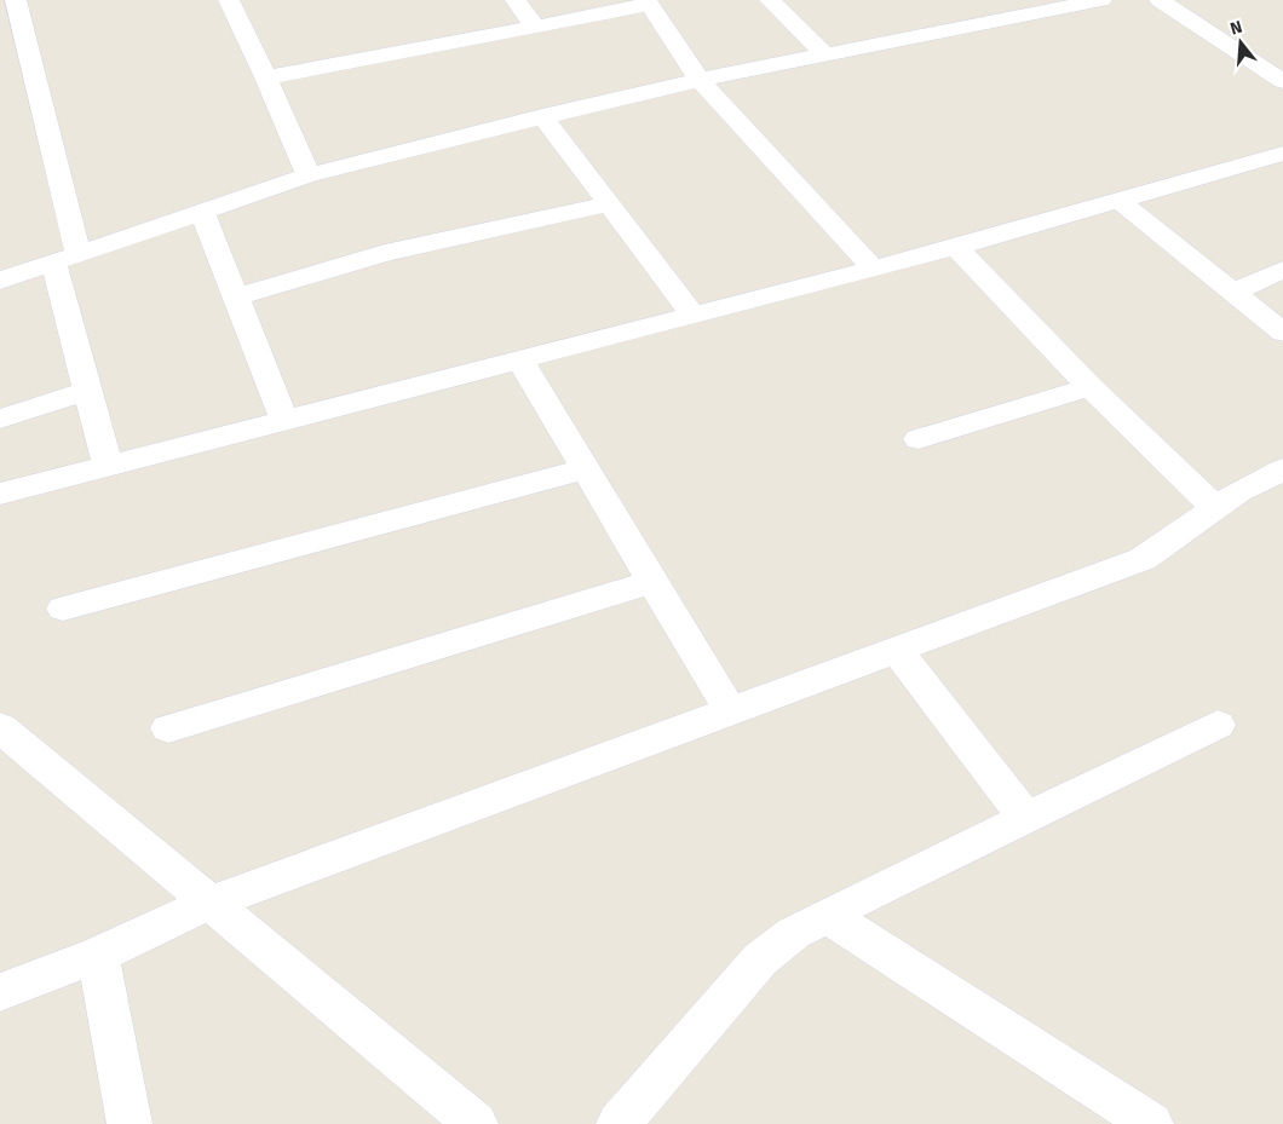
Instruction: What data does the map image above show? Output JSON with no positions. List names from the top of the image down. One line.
{"north":"top"}
